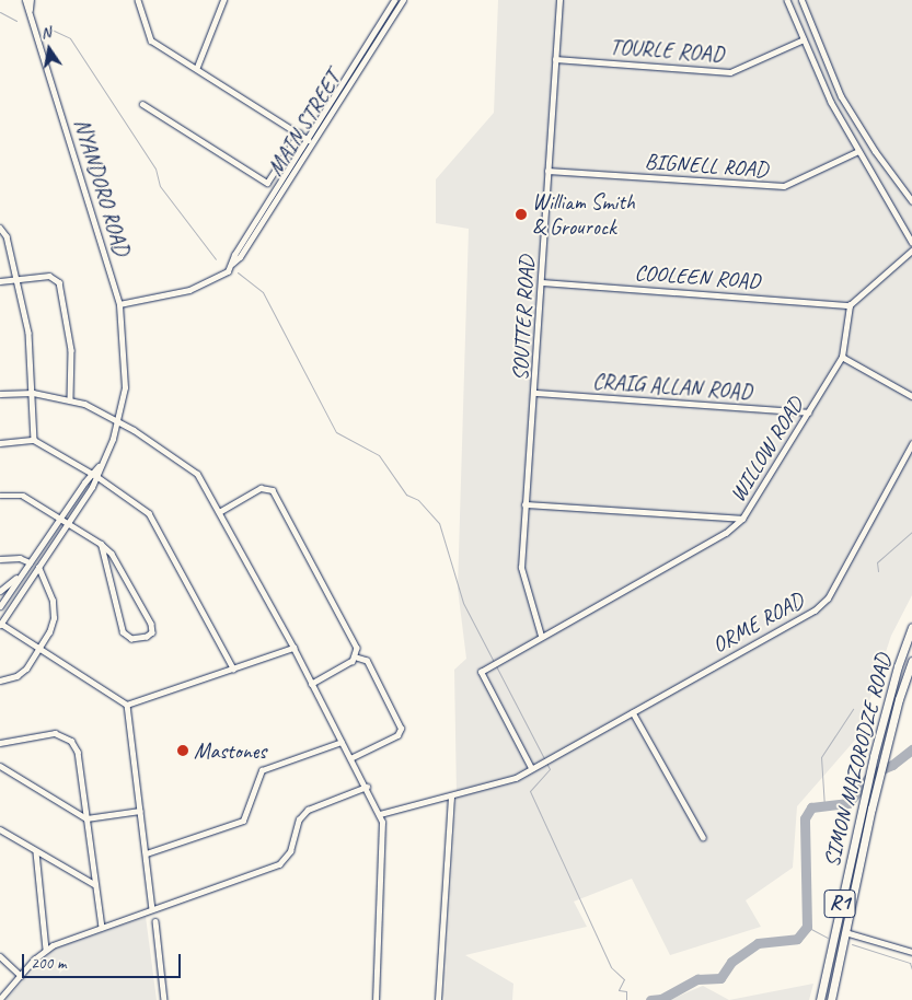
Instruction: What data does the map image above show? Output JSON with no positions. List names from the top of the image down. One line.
{"streets":{"highway":["SIMON MAZORODZE ROAD","R1"],"street":["TOURLE ROAD","MAIN STREET","BIGNELL ROAD","NYANDORO ROAD","COOLEEN ROAD","SOUTTER ROAD","CRAIG ALLAN ROAD","WILLOW ROAD","ORME ROAD"]},"crossings":[["TOURLE ROAD","SOUTTER ROAD"],["MAIN STREET","NYANDORO ROAD"],["BIGNELL ROAD","SOUTTER ROAD"],["COOLEEN ROAD","SOUTTER ROAD"],["COOLEEN ROAD","WILLOW ROAD"],["SOUTTER ROAD","CRAIG ALLAN ROAD"],["SOUTTER ROAD","WILLOW ROAD"],["CRAIG ALLAN ROAD","WILLOW ROAD"],["WILLOW ROAD","ORME ROAD"]],"places":["William Smith & Grourock","Mastones"],"scale_bar":"200 m","north":"top"}
